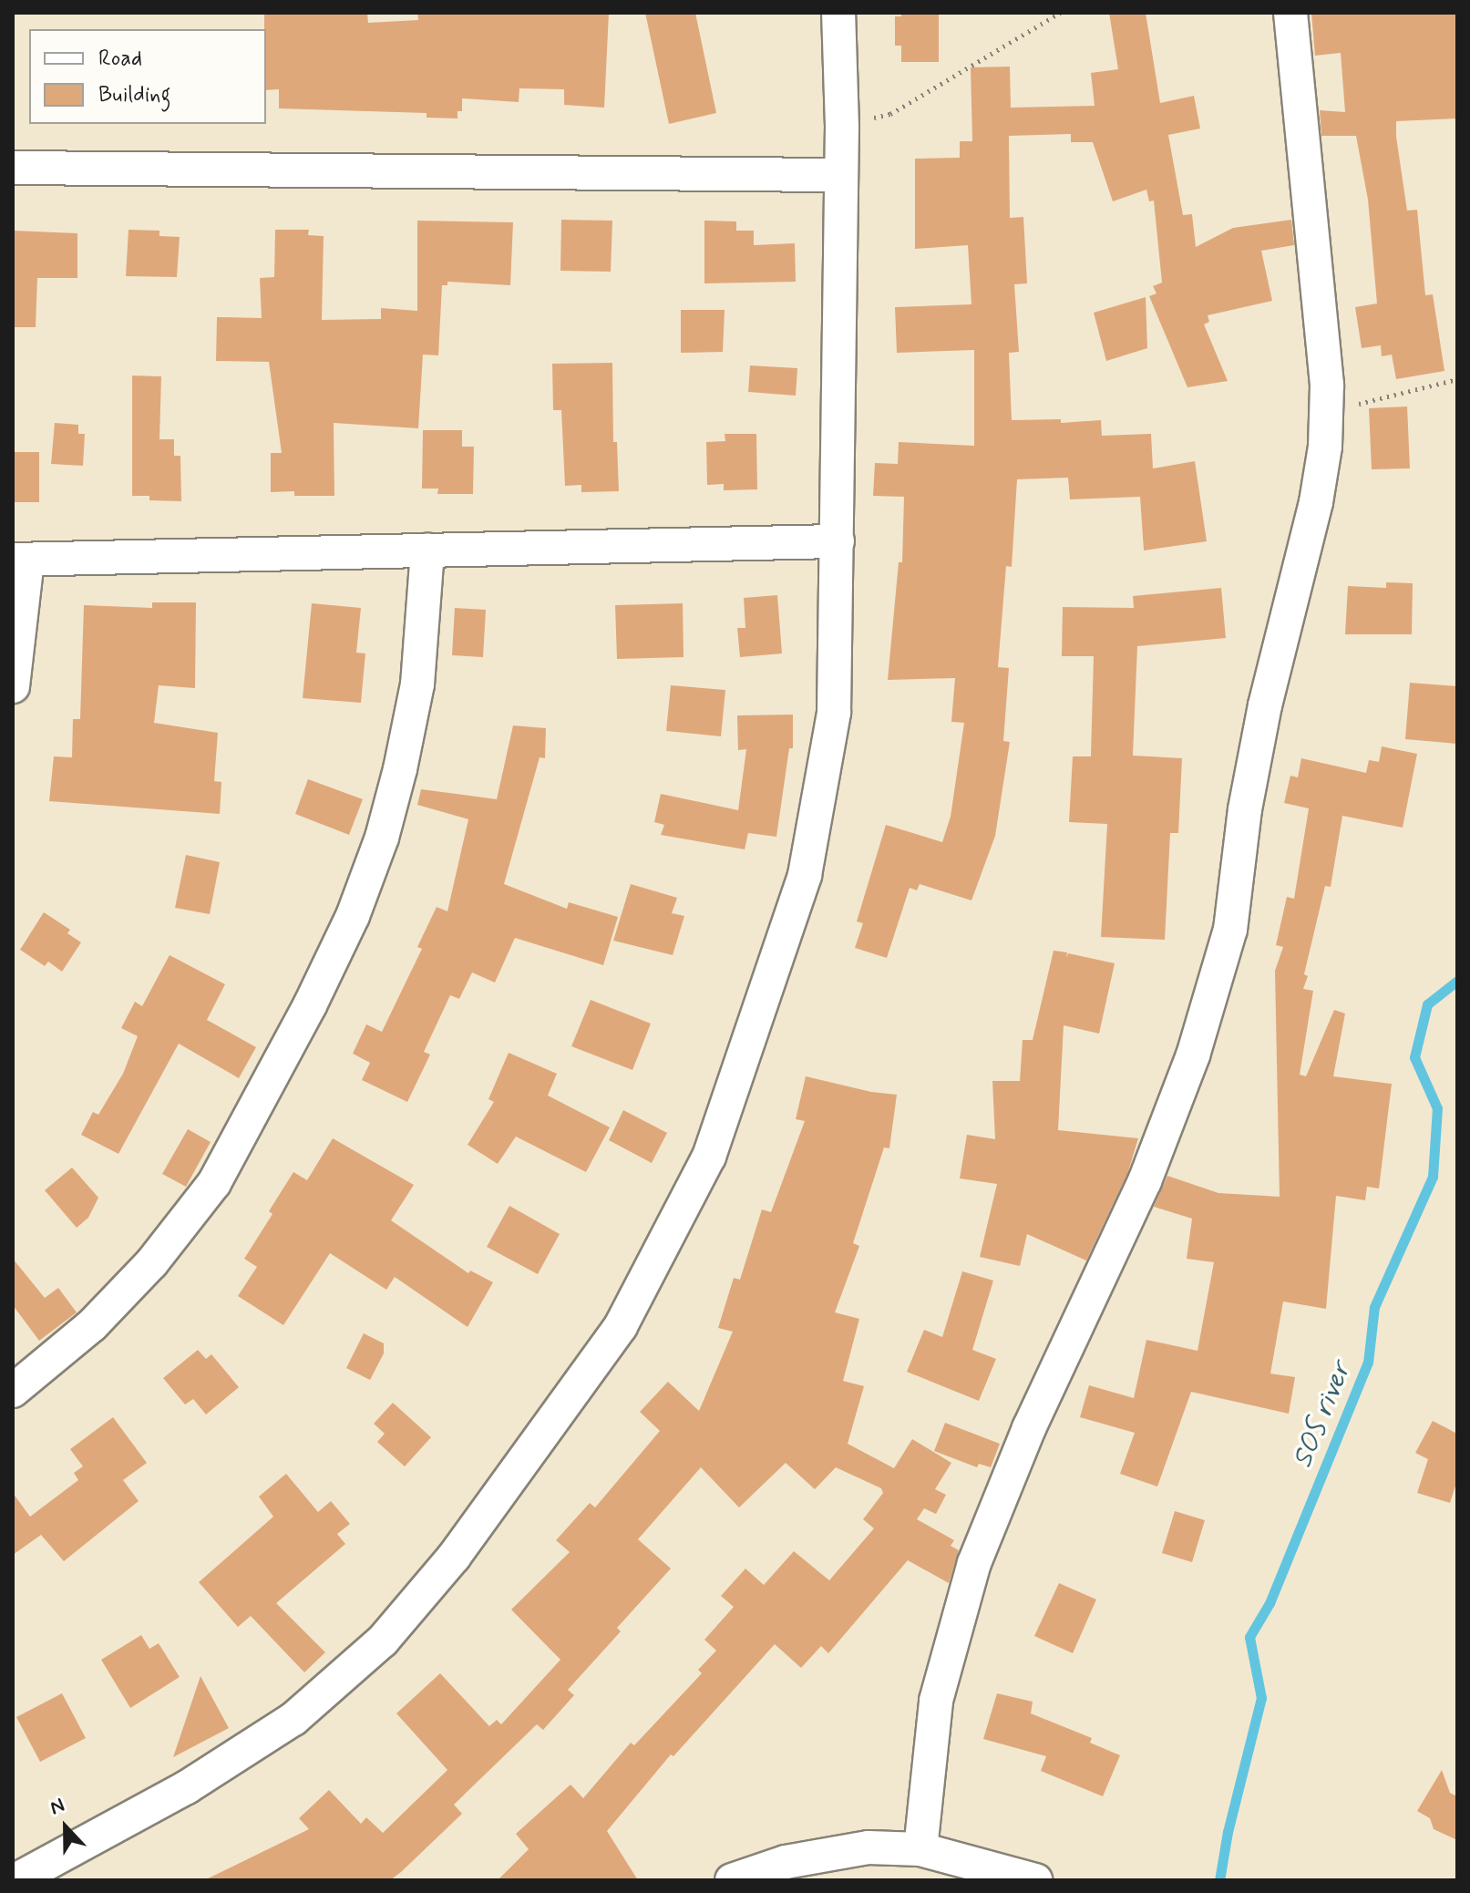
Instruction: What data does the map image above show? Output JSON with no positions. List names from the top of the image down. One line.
{"water":["SOS river"],"legend":["Road","Building"],"north":"top"}
